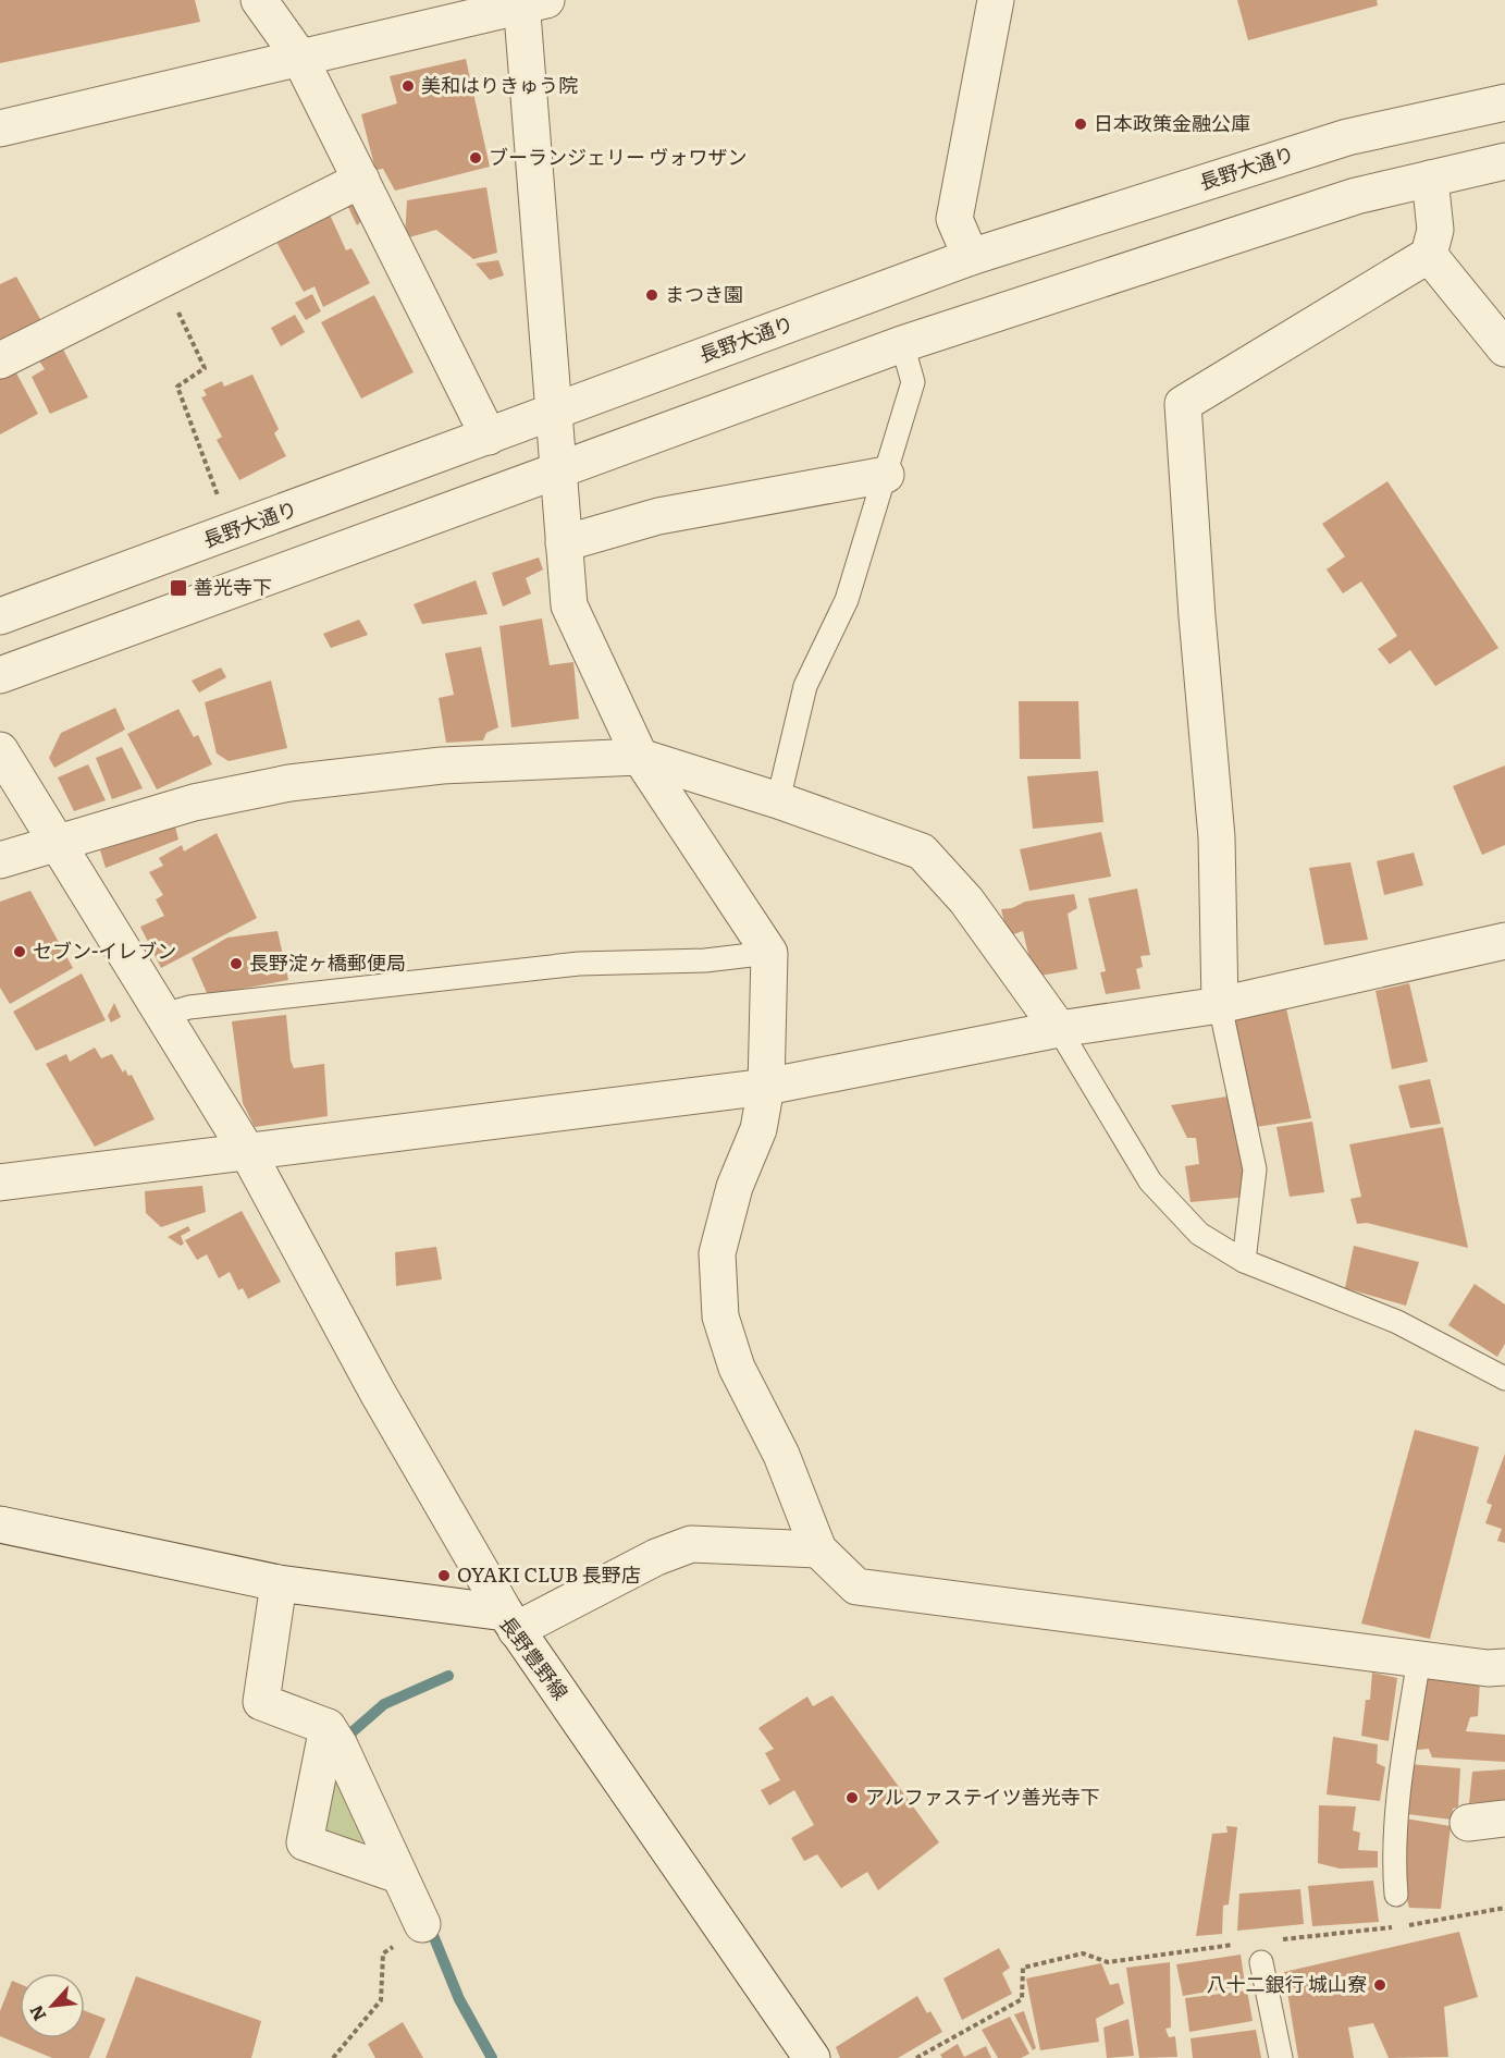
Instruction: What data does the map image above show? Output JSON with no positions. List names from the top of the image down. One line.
{"streets":{"street":["長野大通り","長野豊野線"]},"places":{"other":["美和はりきゅう院","日本政策金融公庫","ブーランジェリー ヴォワザン","まつき園","セブン-イレブン","長野淀ヶ橋郵便局","OYAKI CLUB 長野店","アルファステイツ善光寺下","八十二銀行 城山寮"],"transit":["善光寺下"]},"north":"bottom left"}
